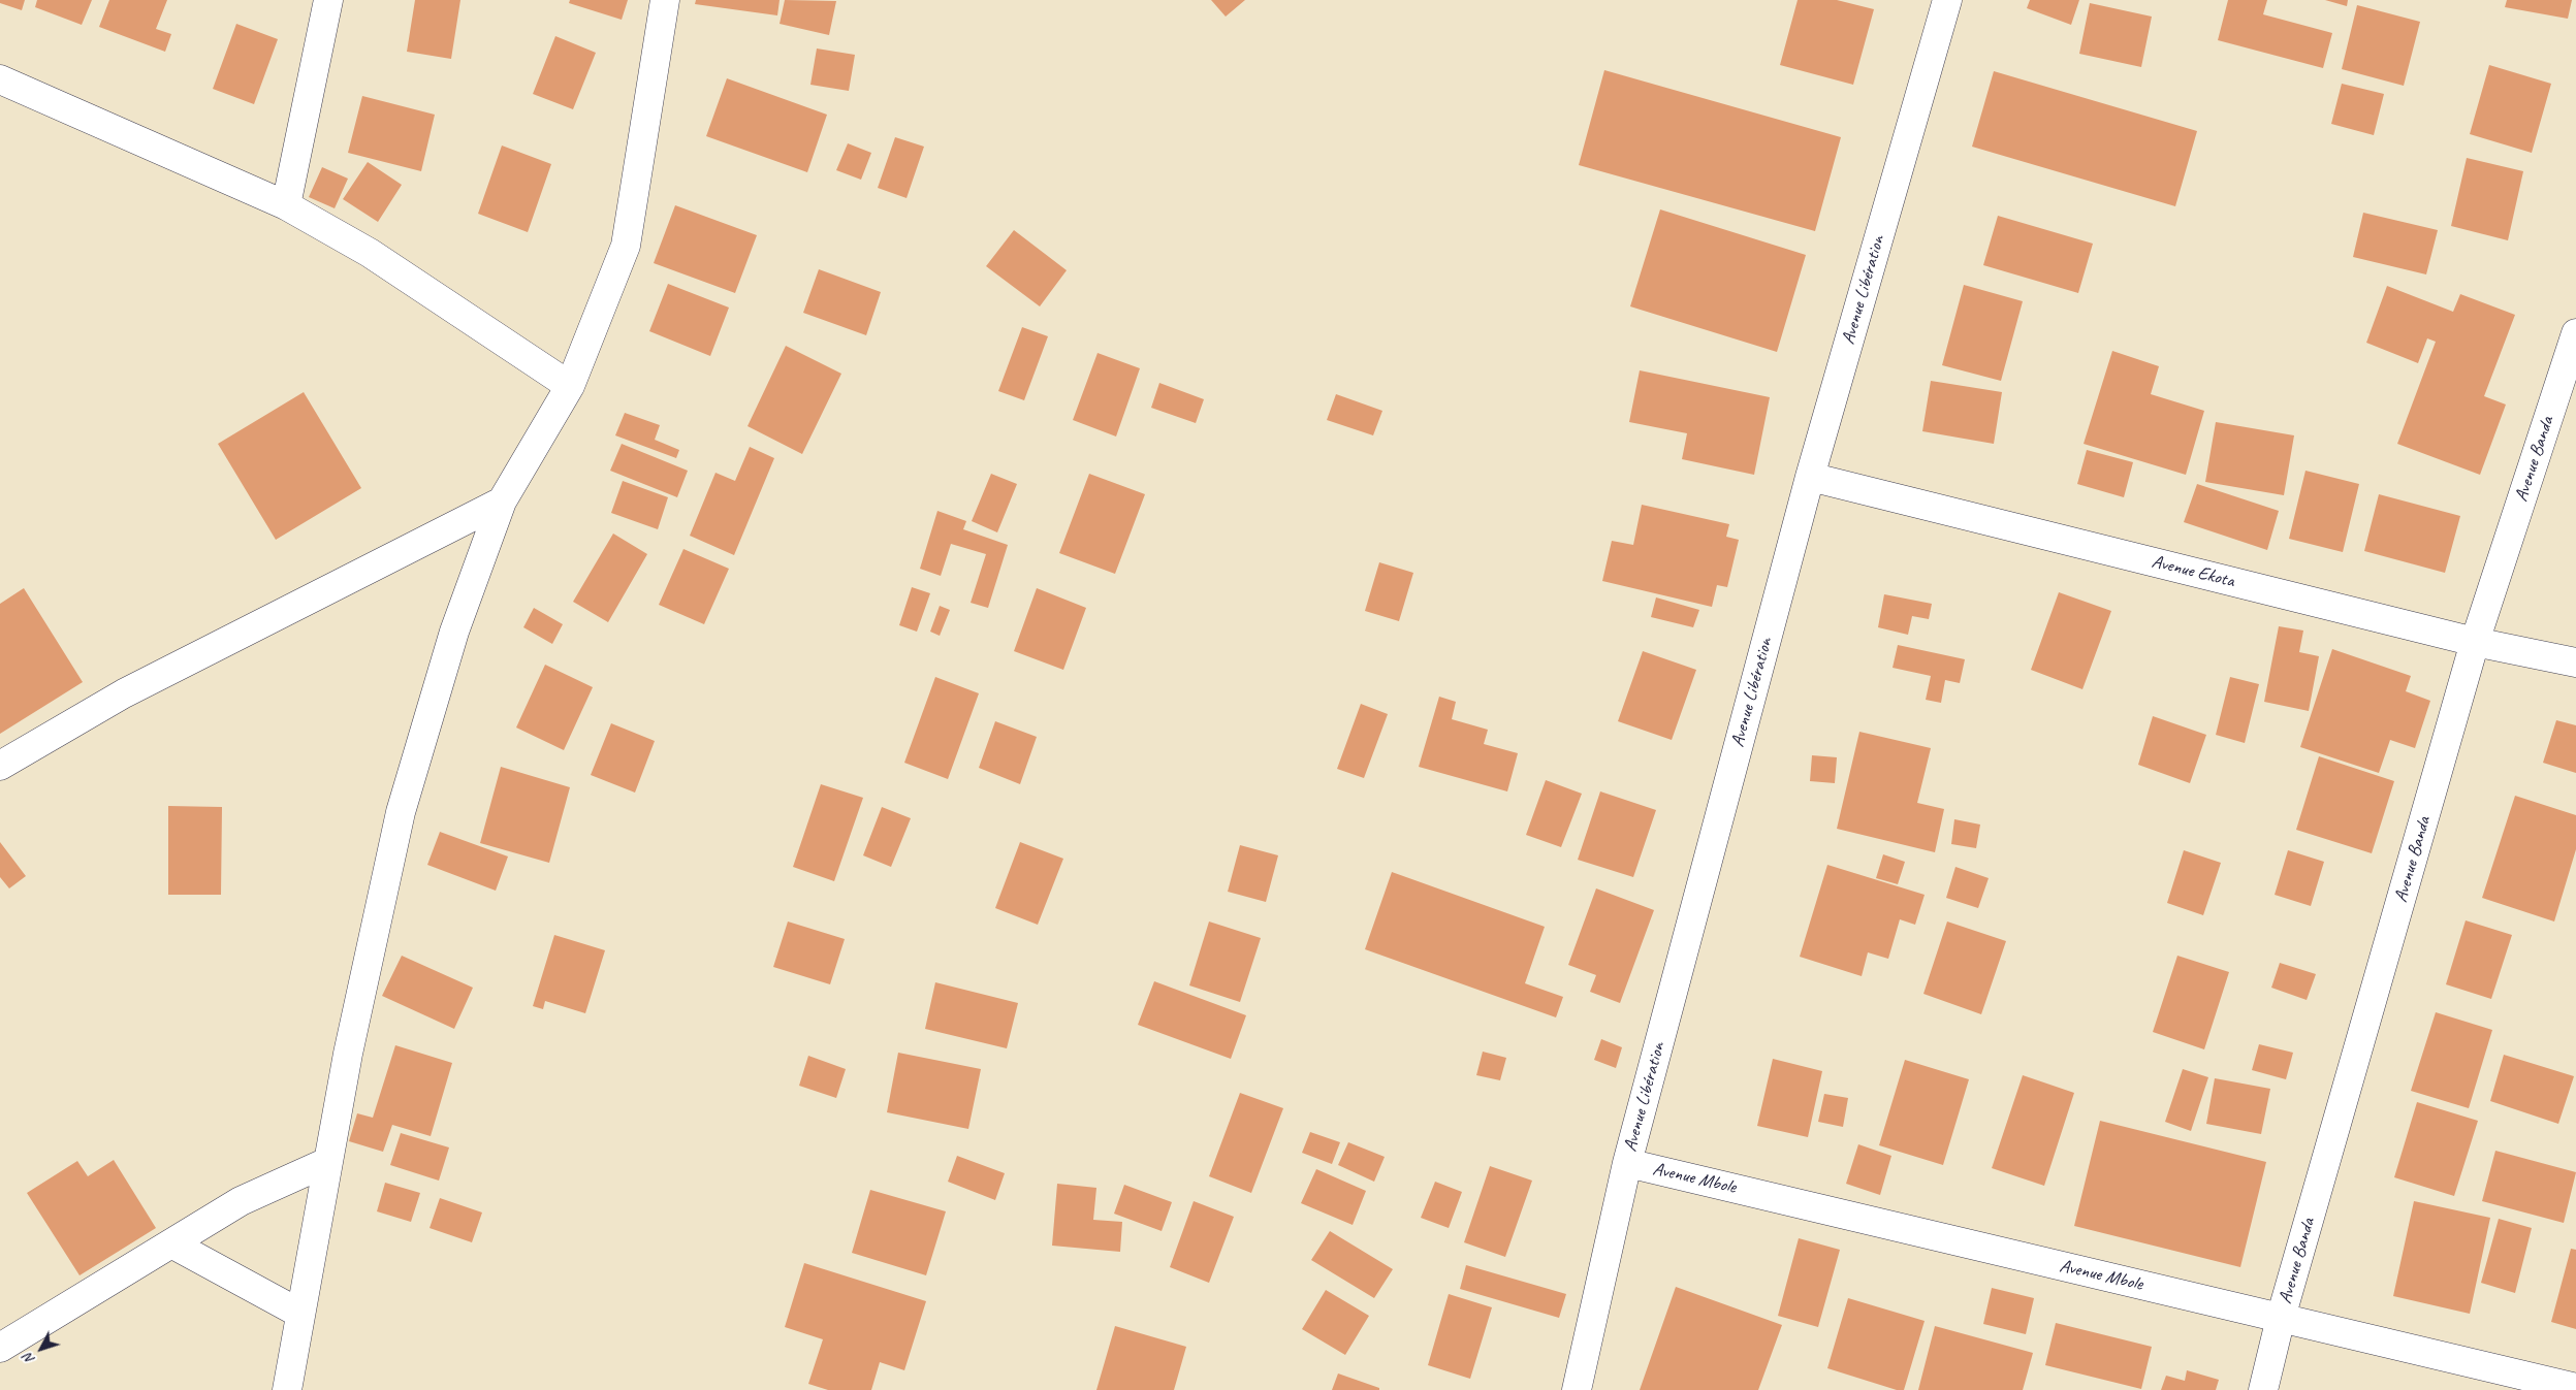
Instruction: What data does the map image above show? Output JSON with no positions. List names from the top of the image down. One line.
{"streets":{"street":["Avenue Libération","Avenue Banda","Avenue Ekota","Avenue Mbole"]},"crossings":[["Avenue Libération","Avenue Ekota"],["Avenue Libération","Avenue Mbole"],["Avenue Banda","Avenue Ekota"],["Avenue Banda","Avenue Mbole"]],"north":"bottom left"}
